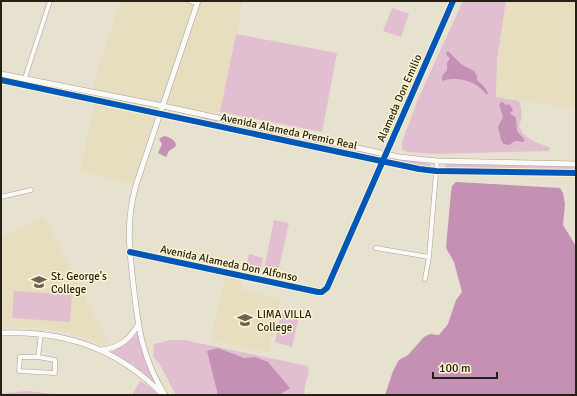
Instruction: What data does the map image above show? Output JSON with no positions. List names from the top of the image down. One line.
{"streets":{"street":["Alameda Don Emilio","Avenida Alameda Premio Real","Avenida Alameda Don Alfonso"]},"crossings":[["Alameda Don Emilio","Avenida Alameda Premio Real"],["Alameda Don Emilio","Avenida Alameda Don Alfonso"]],"places":{"school or university":["St. George's College","LIMA VILLA College"]},"scale_bar":"100 m"}
